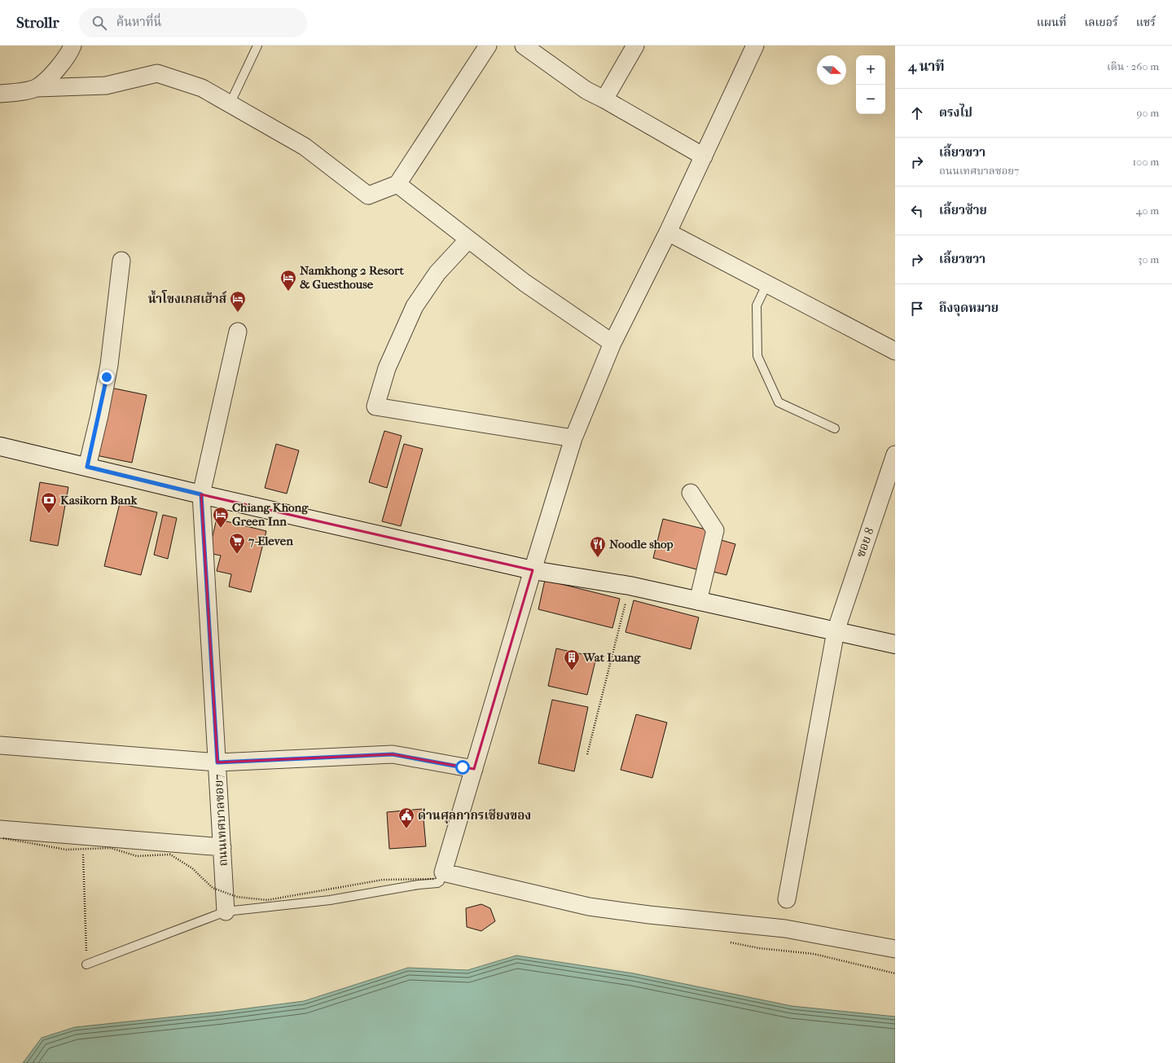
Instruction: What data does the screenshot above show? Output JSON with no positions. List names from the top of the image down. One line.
{"streets":{"street":["ซอย 8","ถนนเทศบาลซอย7"]},"places":{"hotel":["Namkhong 2 Resort & Guesthouse","น้ำโขงเกสเฮ้าส์","Chiang Khong Green Inn"],"bank":["Kasikorn Bank"],"supermarket":["7-Eleven"],"restaurant":["Noodle shop"],"building":["Wat Luang"],"public building":["ด่านศุลกากรเชียงของ"]},"north":"right","page":{"header":"Strollr","search":"ค้นหาที่นี่","nav":["แผนที่","เลเยอร์","แชร์"],"heading":["4 นาที","เดิน · 260 m"],"map_buttons":["+","−"],"list":[["ตรงไป","90 m"],["เลี้ยวขวา","ถนนเทศบาลซอย7","100 m"],["เลี้ยวซ้าย","40 m"],["เลี้ยวขวา","30 m"],"ถึงจุดหมาย"]}}
